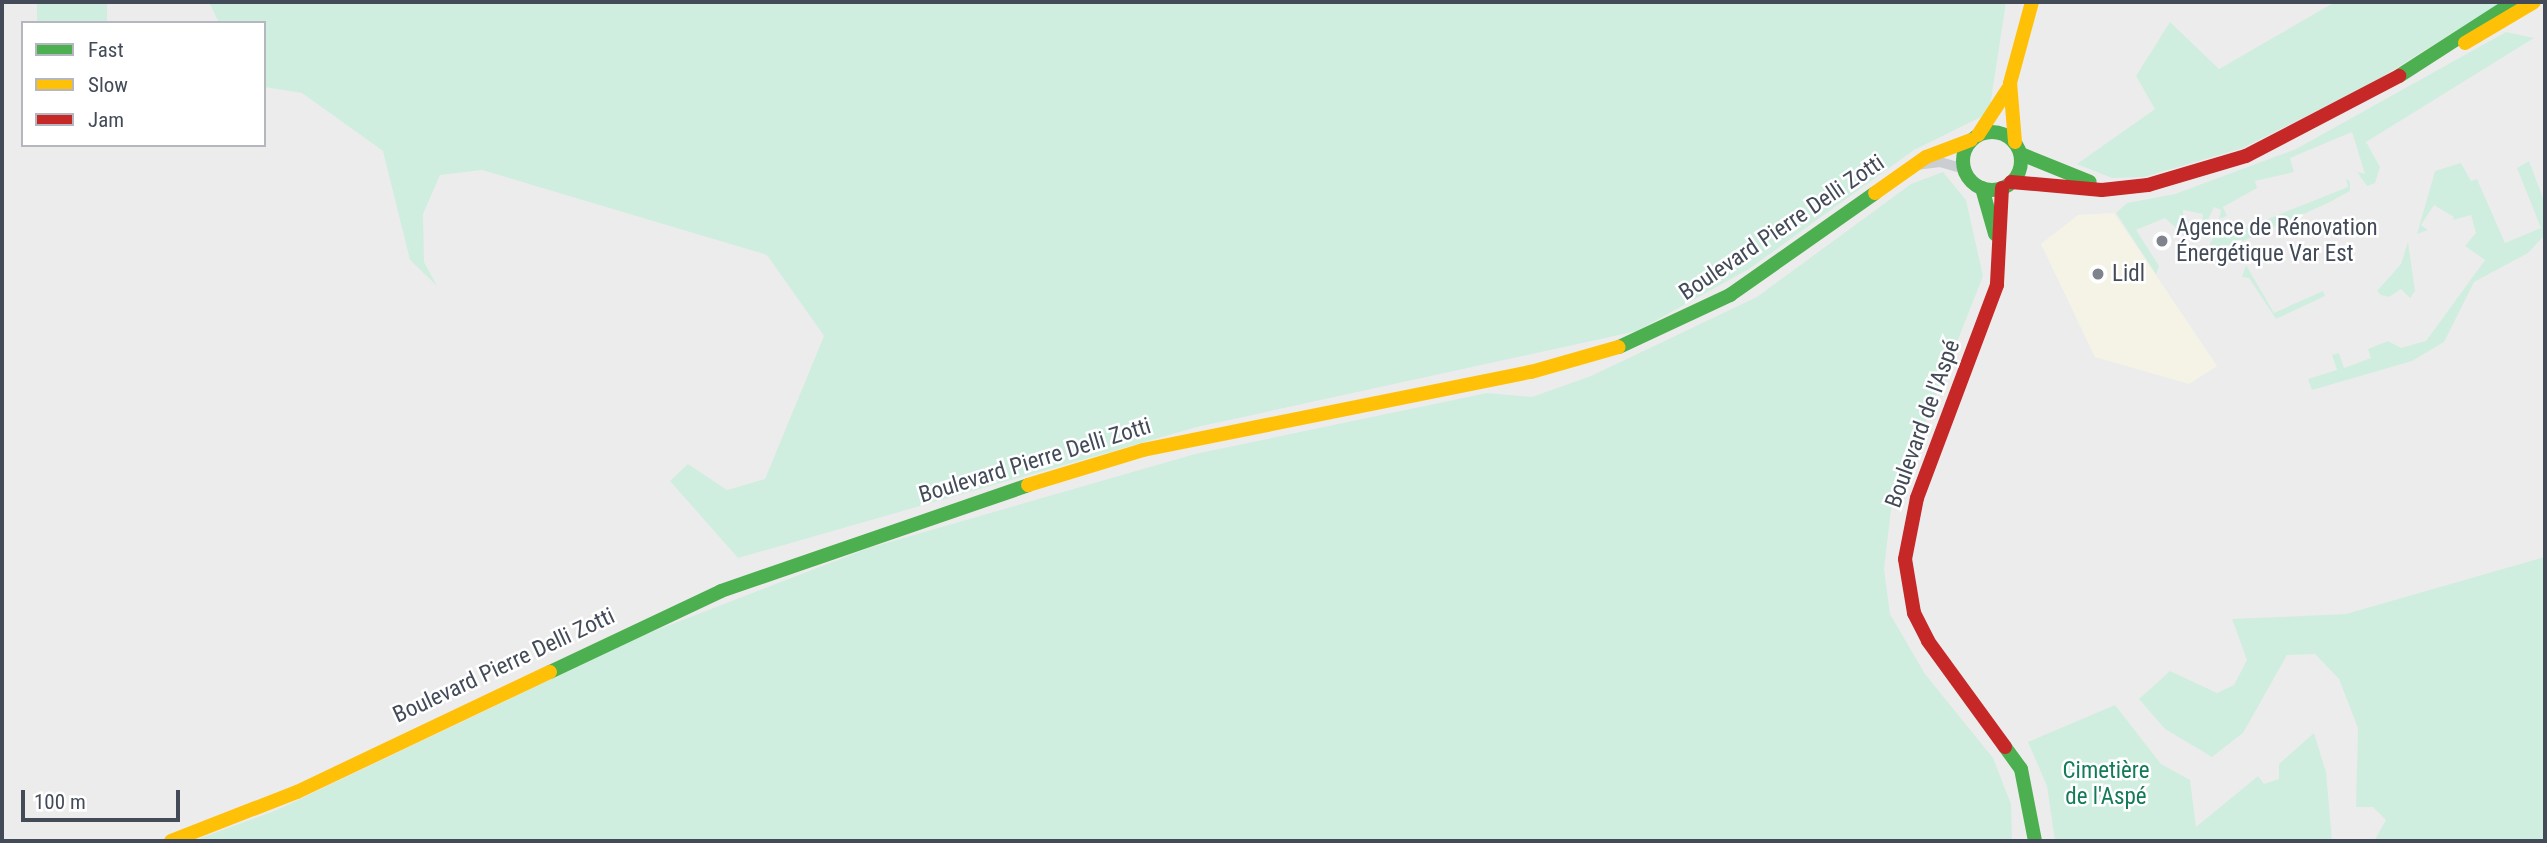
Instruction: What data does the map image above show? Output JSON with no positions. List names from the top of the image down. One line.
{"streets":{"street":["Boulevard Pierre Delli Zotti","Boulevard de l'Aspé"]},"crossings":[["Boulevard Pierre Delli Zotti","Boulevard de l'Aspé"]],"parks":["Cimetière de l'Aspé"],"places":["Agence de Rénovation Énergétique Var Est","Lidl"],"legend":["Fast","Slow","Jam"],"scale_bar":"100 m"}
